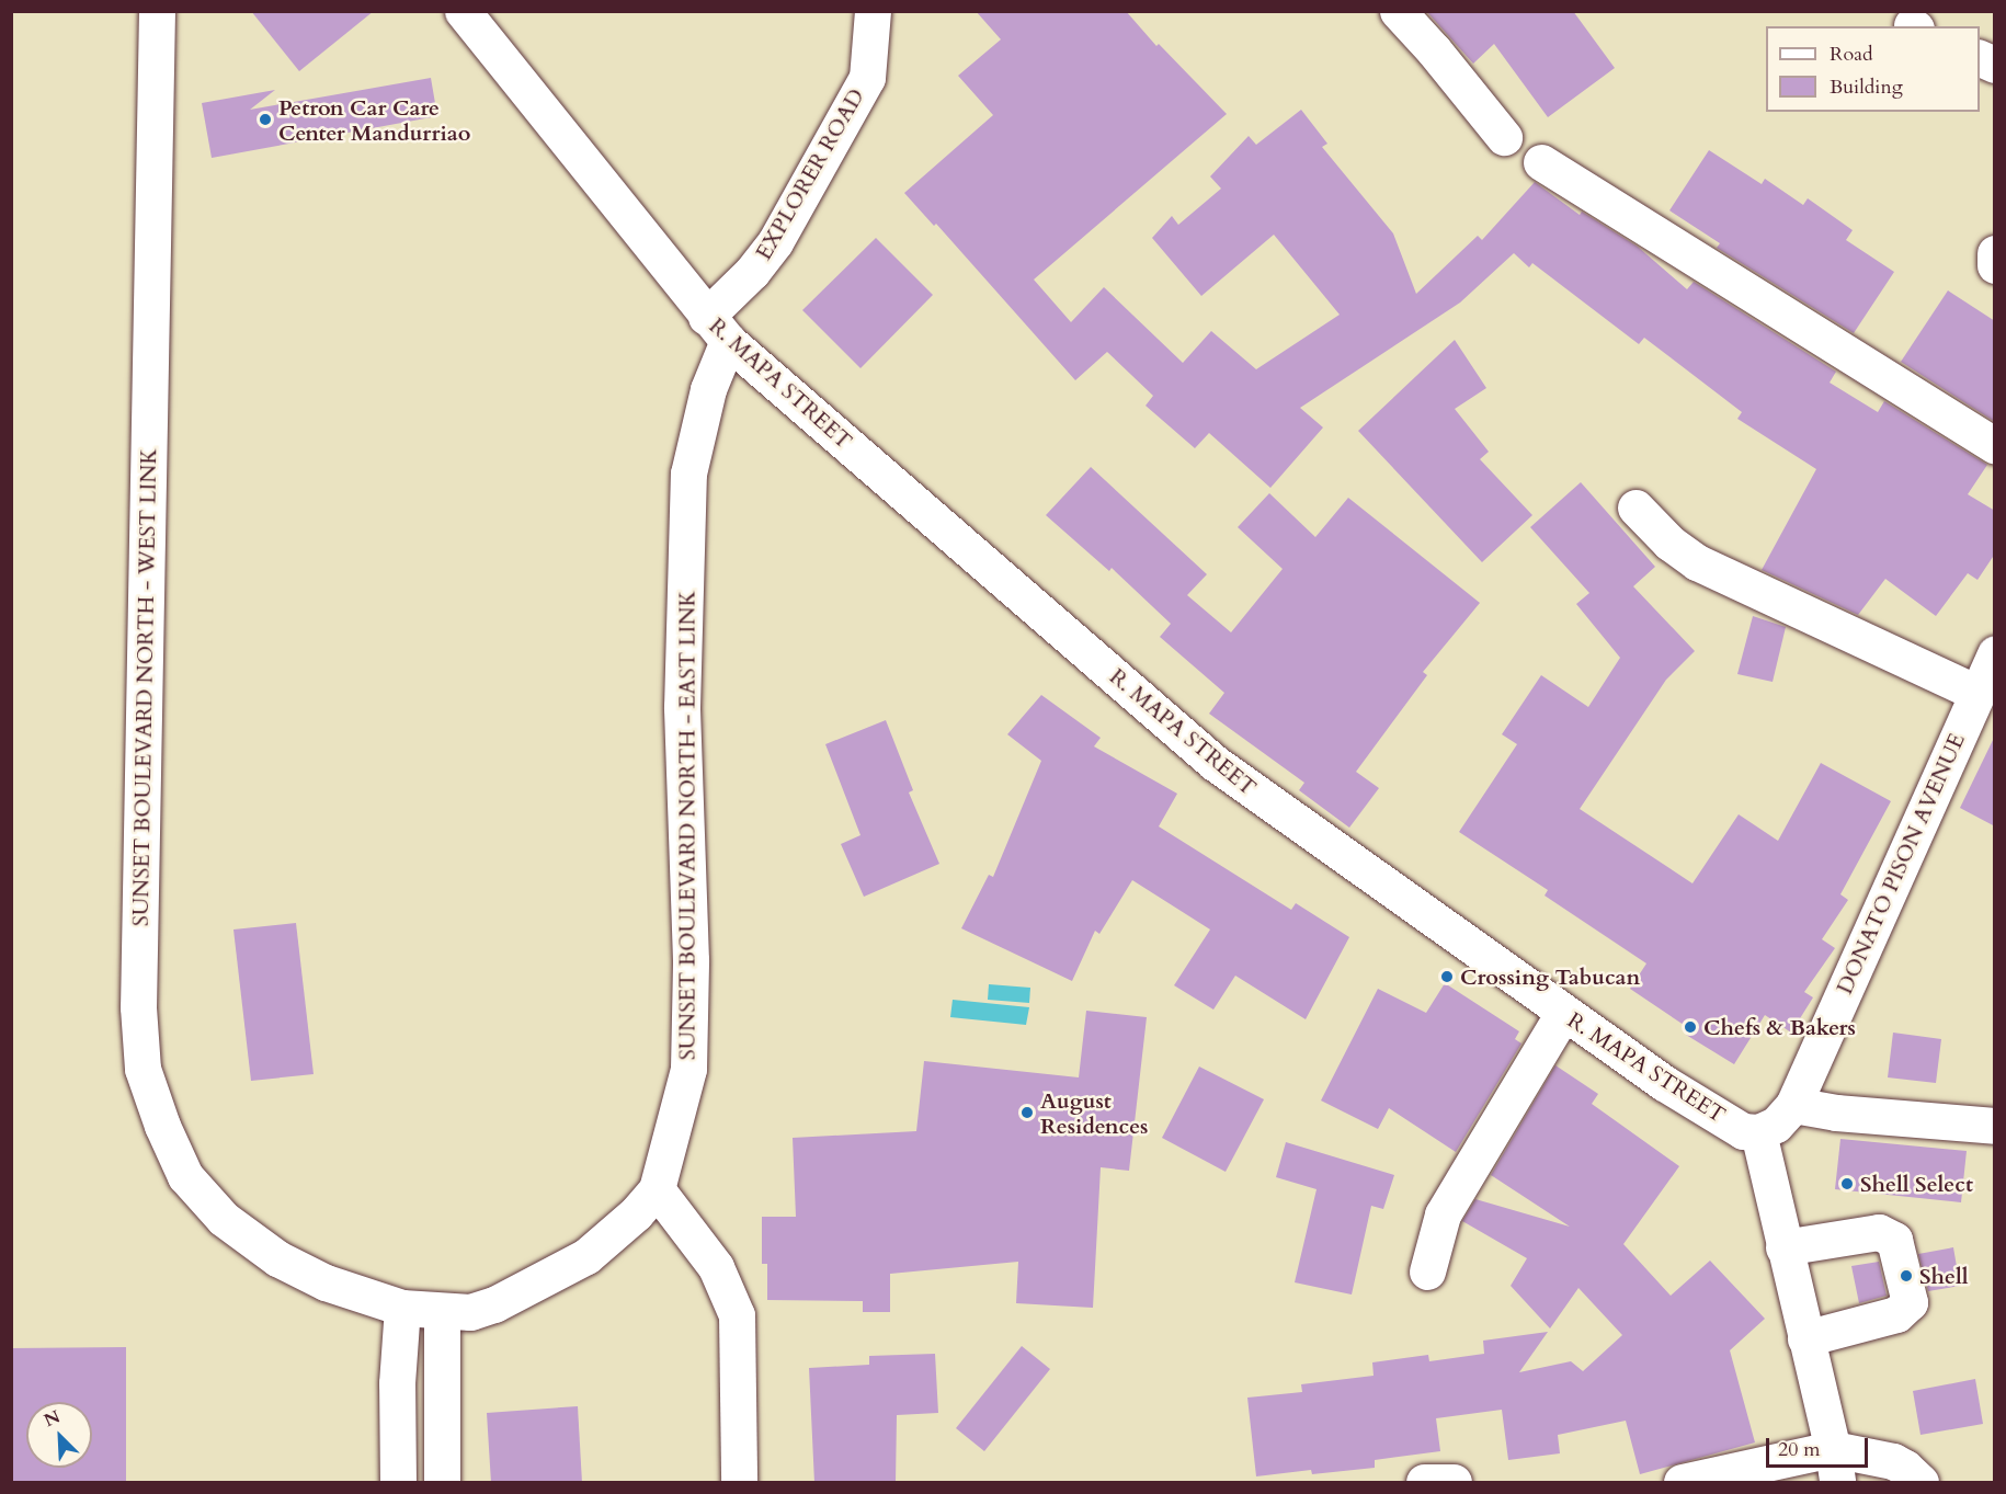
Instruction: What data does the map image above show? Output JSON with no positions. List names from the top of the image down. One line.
{"streets":{"main road":["EXPLORER ROAD","R. MAPA STREET","SUNSET BOULEVARD NORTH - WEST LINK","SUNSET BOULEVARD NORTH - EAST LINK","DONATO PISON AVENUE"]},"crossings":[["EXPLORER ROAD","R. MAPA STREET"],["EXPLORER ROAD","SUNSET BOULEVARD NORTH - EAST LINK"],["R. MAPA STREET","SUNSET BOULEVARD NORTH - EAST LINK"],["R. MAPA STREET","DONATO PISON AVENUE"],["SUNSET BOULEVARD NORTH - WEST LINK","SUNSET BOULEVARD NORTH - EAST LINK"]],"places":["Petron Car Care Center Mandurriao","Crossing Tabucan","Chefs & Bakers","August Residences","Shell Select","Shell"],"legend":["Road","Building"],"scale_bar":"20 m","north":"top left"}
